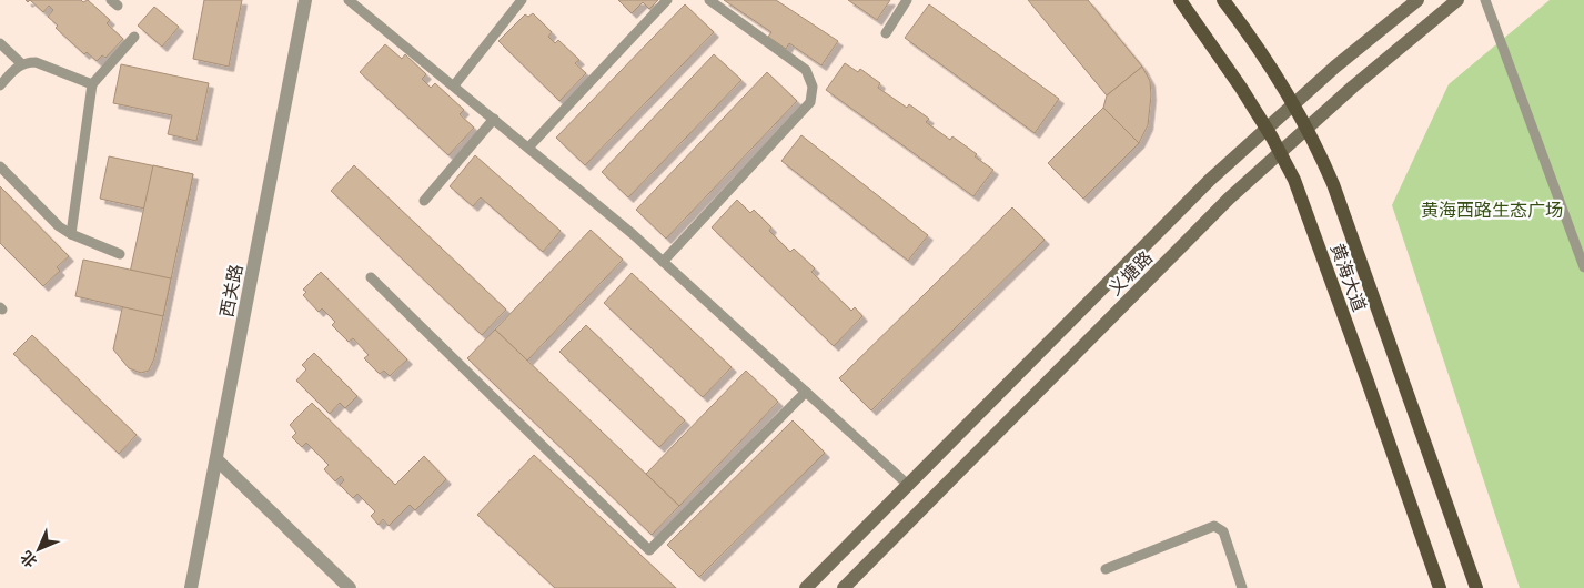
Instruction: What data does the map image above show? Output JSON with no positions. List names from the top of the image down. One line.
{"streets":{"main road":["义塘路","黄海大道"],"street":["西关路"]},"crossings":[["义塘路","黄海大道"]],"parks":["黄海西路生态广场"],"north":"bottom left"}
